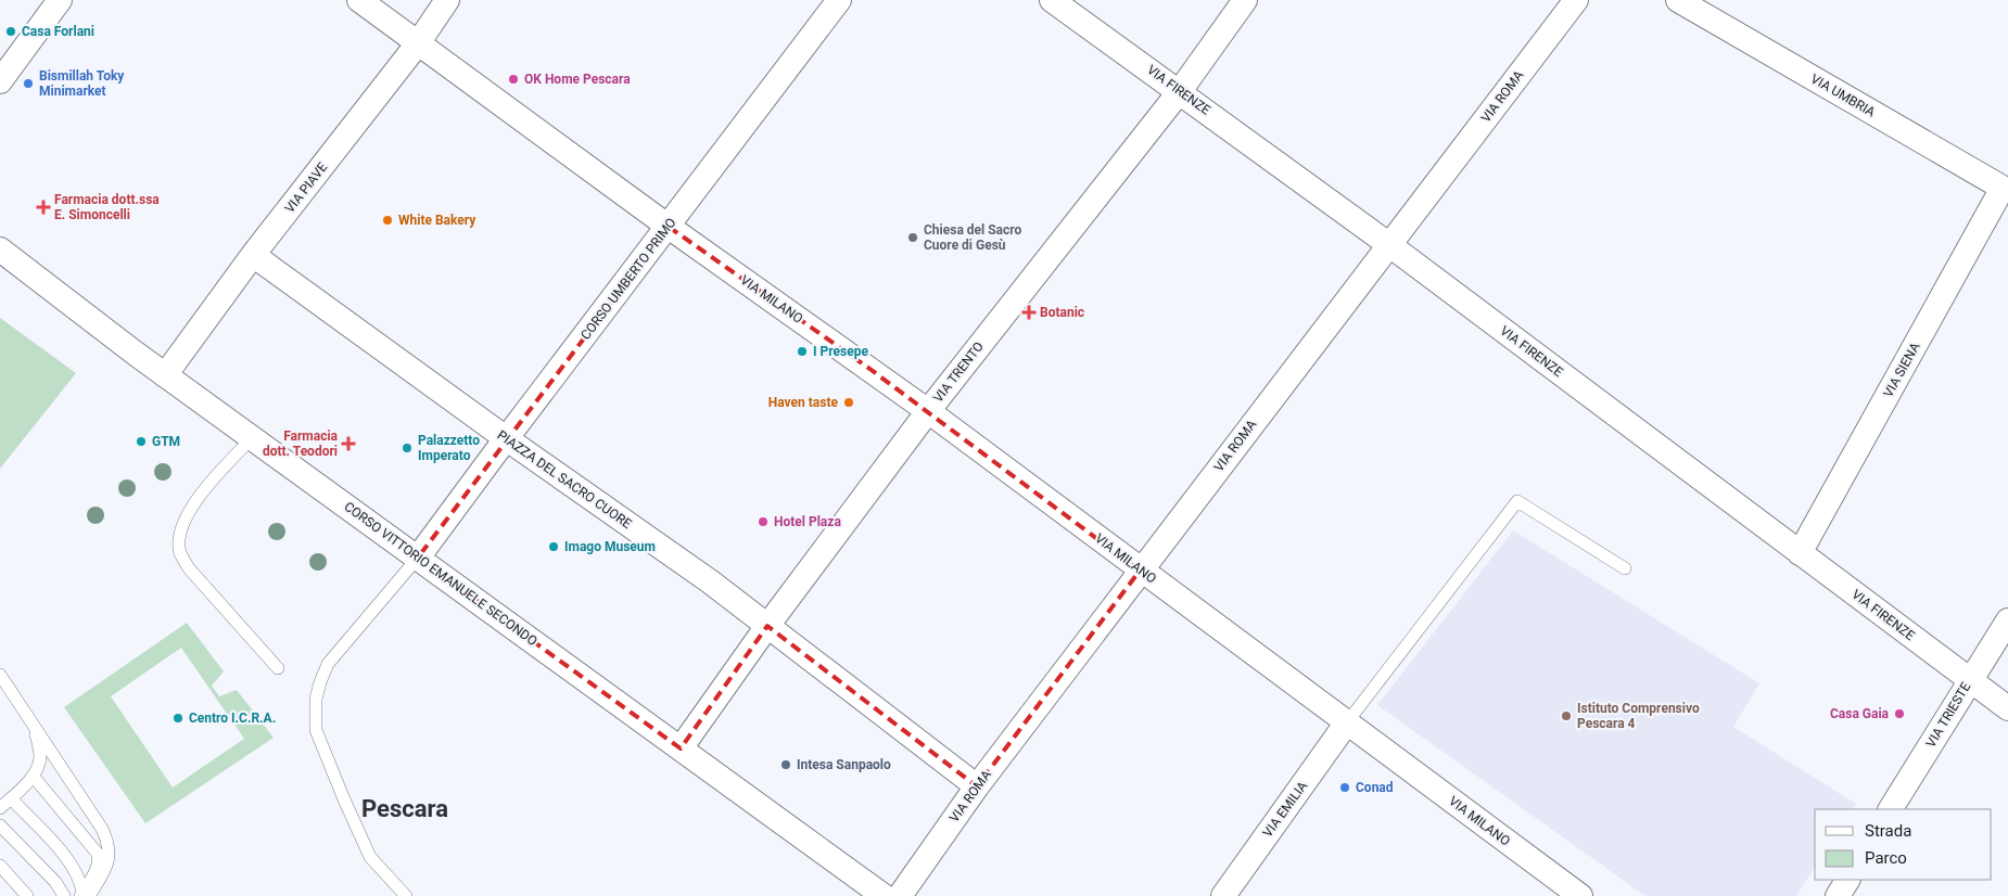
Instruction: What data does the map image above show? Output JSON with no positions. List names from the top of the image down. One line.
{"streets":{"street":["VIA FIRENZE","VIA UMBRIA","VIA ROMA","VIA PIAVE","CORSO UMBERTO PRIMO","VIA MILANO","VIA SIENA","VIA TRENTO","PIAZZA DEL SACRO CUORE","CORSO VITTORIO EMANUELE SECONDO","VIA TRIESTE","VIA EMILIA"]},"crossings":[["VIA FIRENZE","VIA ROMA"],["VIA FIRENZE","VIA SIENA"],["VIA FIRENZE","VIA TRENTO"],["VIA FIRENZE","VIA TRIESTE"],["VIA UMBRIA","VIA SIENA"],["VIA ROMA","VIA MILANO"],["VIA ROMA","PIAZZA DEL SACRO CUORE"],["VIA PIAVE","PIAZZA DEL SACRO CUORE"],["VIA PIAVE","CORSO VITTORIO EMANUELE SECONDO"],["CORSO UMBERTO PRIMO","VIA MILANO"],["CORSO UMBERTO PRIMO","PIAZZA DEL SACRO CUORE"],["CORSO UMBERTO PRIMO","CORSO VITTORIO EMANUELE SECONDO"],["VIA MILANO","VIA TRENTO"],["VIA MILANO","VIA EMILIA"],["VIA TRENTO","PIAZZA DEL SACRO CUORE"],["VIA TRENTO","CORSO VITTORIO EMANUELE SECONDO"]],"districts":["Pescara"],"places":{"other":["Casa Forlani","OK Home Pescara","Bismillah Toky Minimarket","White Bakery","Chiesa del Sacro Cuore di Gesù","I Presepe","Haven taste","GTM","Palazzetto Imperato","Hotel Plaza","Imago Museum","Casa Gaia","Istituto Comprensivo Pescara 4","Centro I.C.R.A.","Intesa Sanpaolo","Conad"],"health":["Farmacia dott.ssa E. Simoncelli","Botanic","Farmacia dott. Teodori"]},"legend":["Strada","Parco"]}
